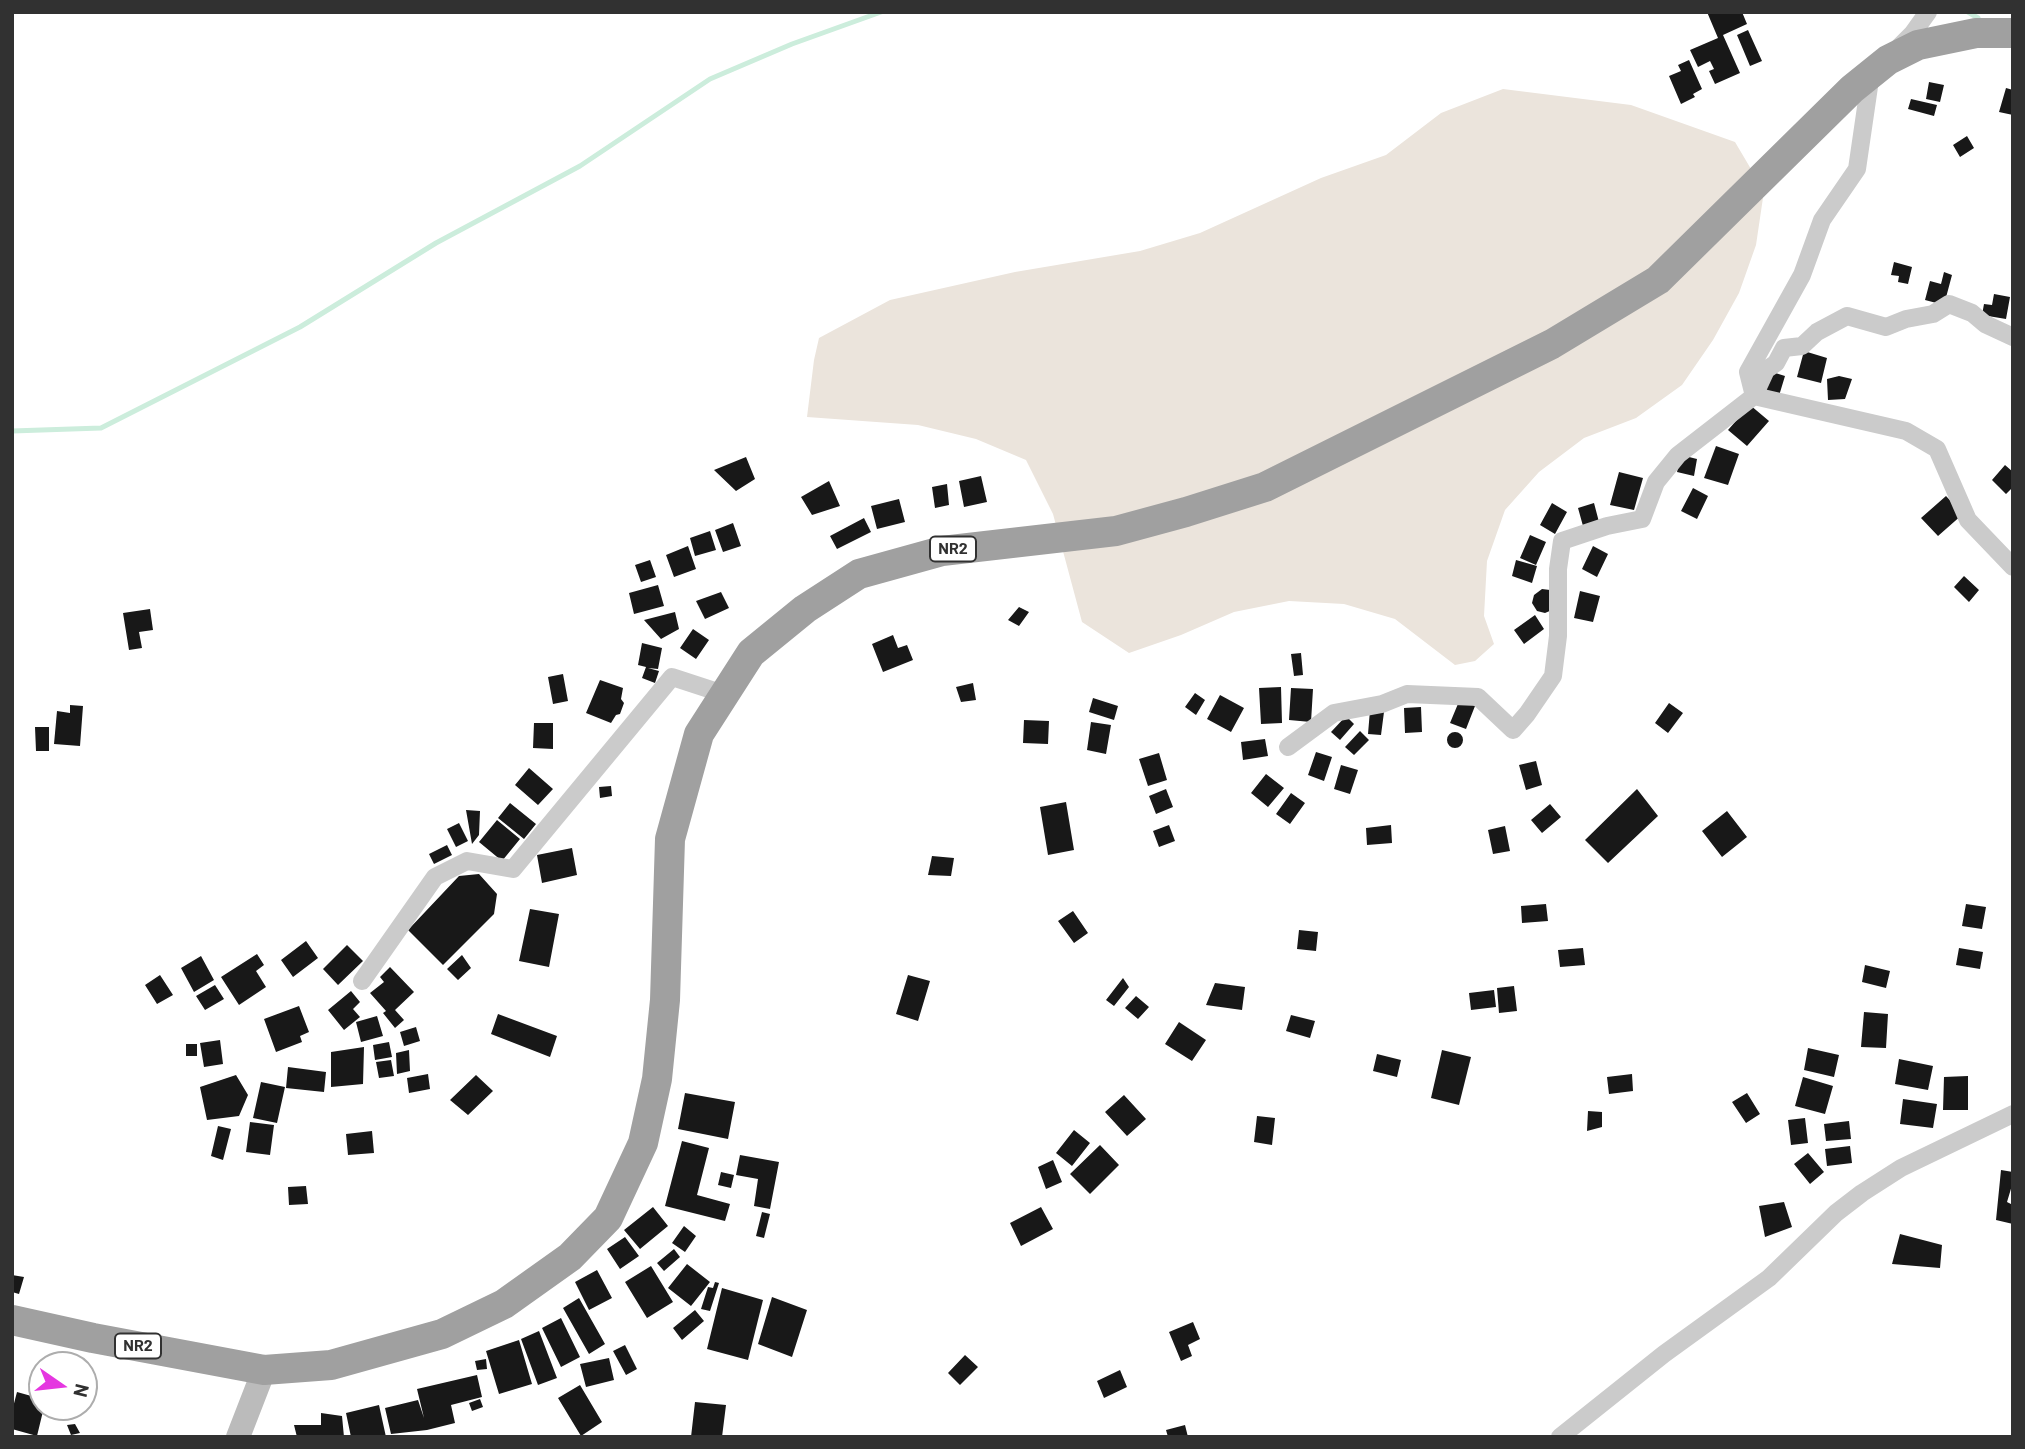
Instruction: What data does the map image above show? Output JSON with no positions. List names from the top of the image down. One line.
{"streets":{"highway":["NR2"]},"north":"right"}
